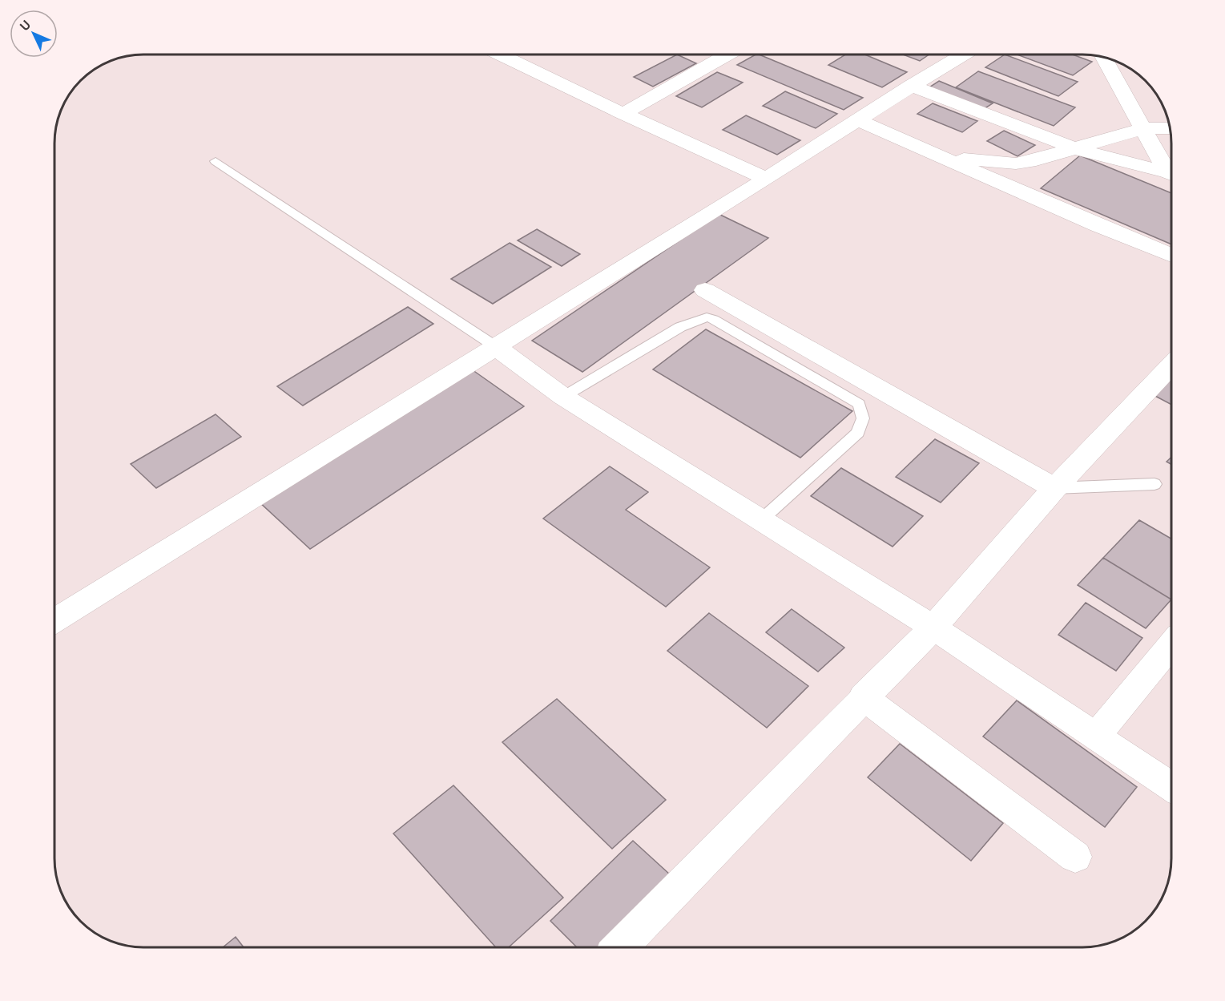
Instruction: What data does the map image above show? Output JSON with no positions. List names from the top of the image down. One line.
{"north":"top left"}
